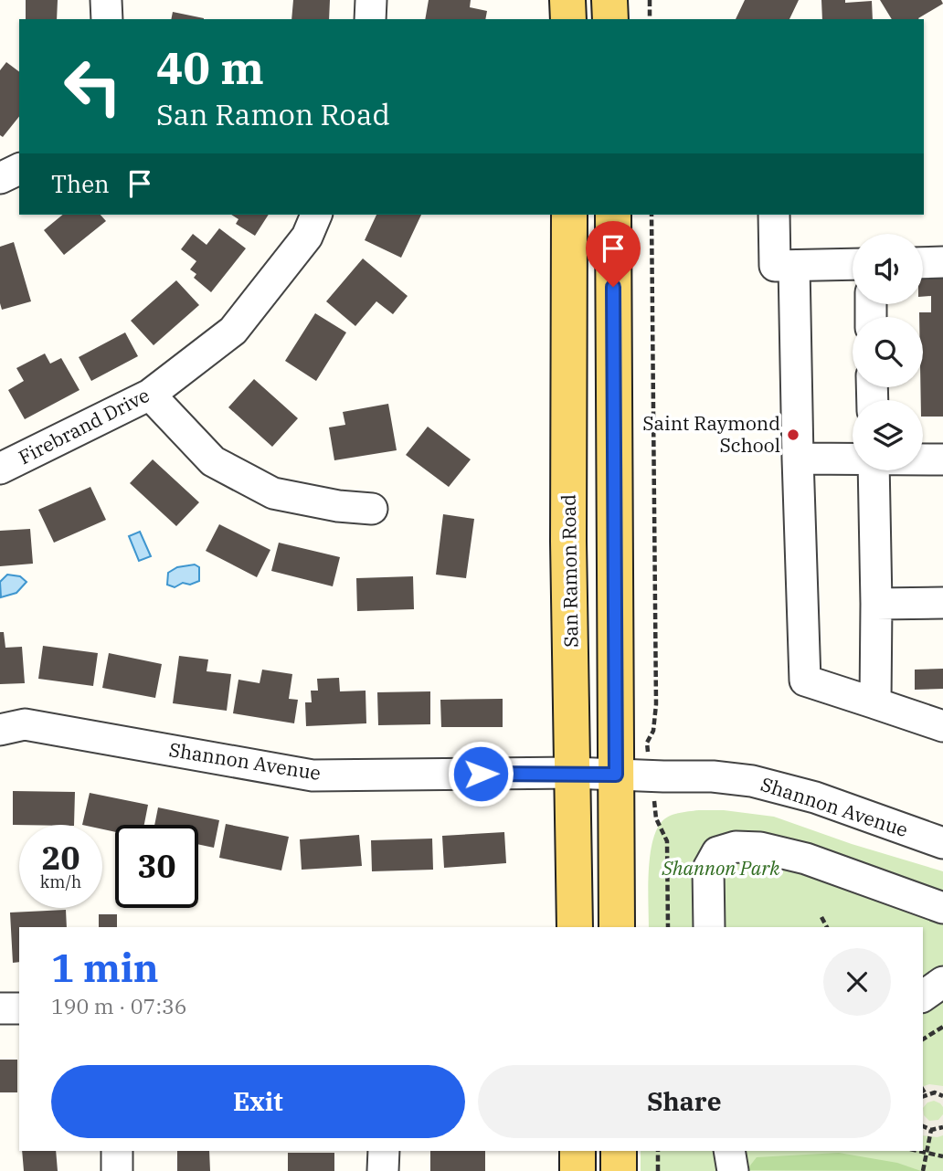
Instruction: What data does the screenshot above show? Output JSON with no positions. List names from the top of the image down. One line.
{"streets":{"main road":["San Ramon Road"],"street":["Firebrand Drive","Shannon Avenue"]},"crossings":[["San Ramon Road","Shannon Avenue"]],"parks":["Shannon Park"],"places":["Saint Raymond School"],"page":{"turn":["40 m","San Ramon Road"],"then":"Then","speed":"20 km/h","limit":"30","heading":["1 min","190 m · 07:36"],"buttons":["Exit","Share"]}}
